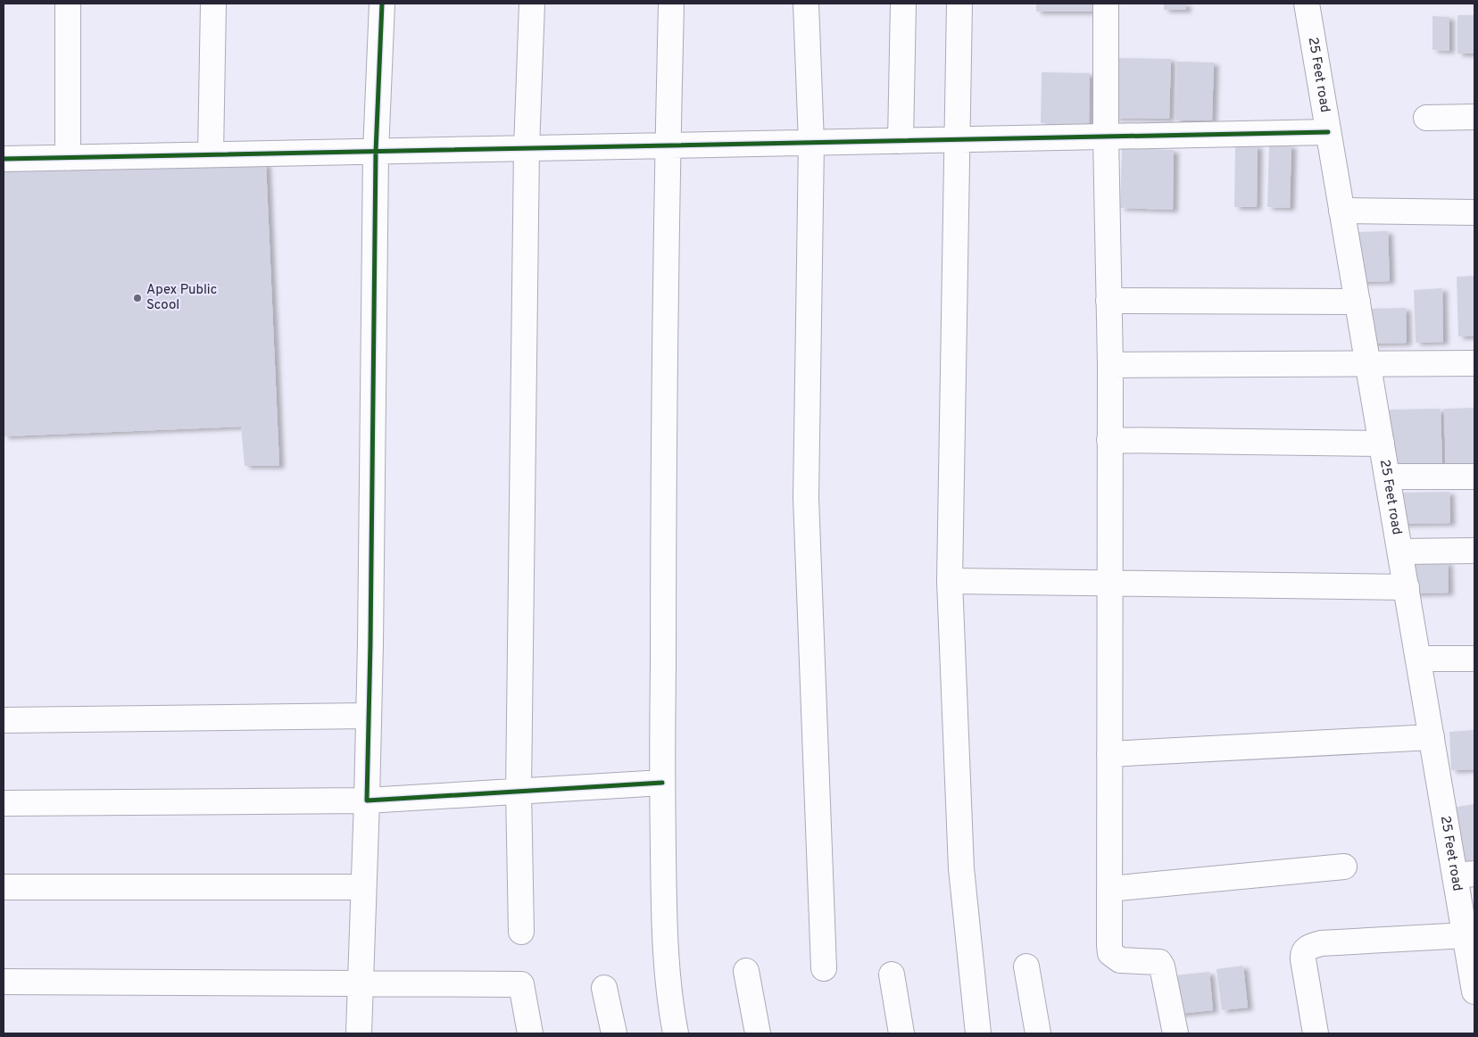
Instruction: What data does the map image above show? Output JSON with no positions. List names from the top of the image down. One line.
{"streets":{"street":["25 Feet road"]},"places":["Apex Public Scool"]}
